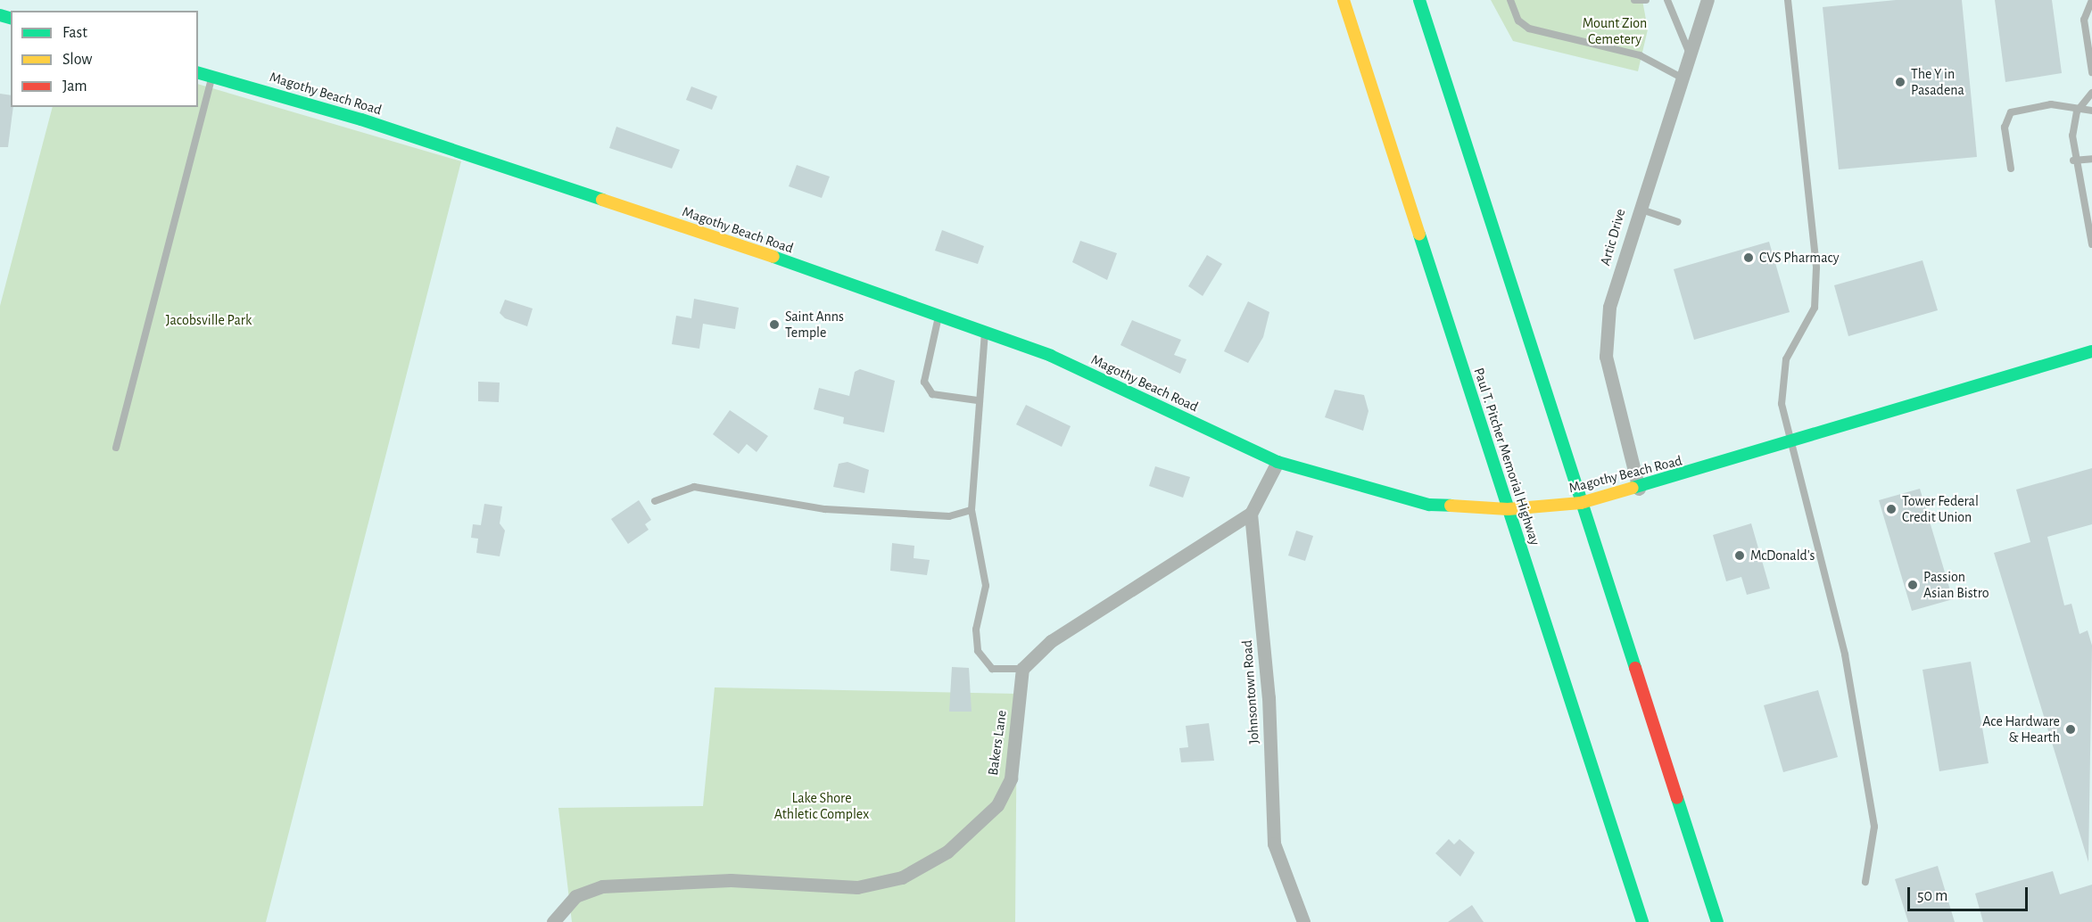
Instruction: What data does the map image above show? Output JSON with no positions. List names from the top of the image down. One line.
{"streets":{"street":["Magothy Beach Road","Artic Drive","Paul T. Pitcher Memorial Highway","Johnsontown Road","Bakers Lane"]},"crossings":[["Magothy Beach Road","Artic Drive"],["Magothy Beach Road","Paul T. Pitcher Memorial Highway"]],"parks":["Mount Zion Cemetery","Jacobsville Park","Lake Shore Athletic Complex"],"places":["The Y in Pasadena","CVS Pharmacy","Saint Anns Temple","Tower Federal Credit Union","McDonald's","Passion Asian Bistro","Ace Hardware & Hearth"],"legend":["Fast","Slow","Jam"],"scale_bar":"50 m"}
